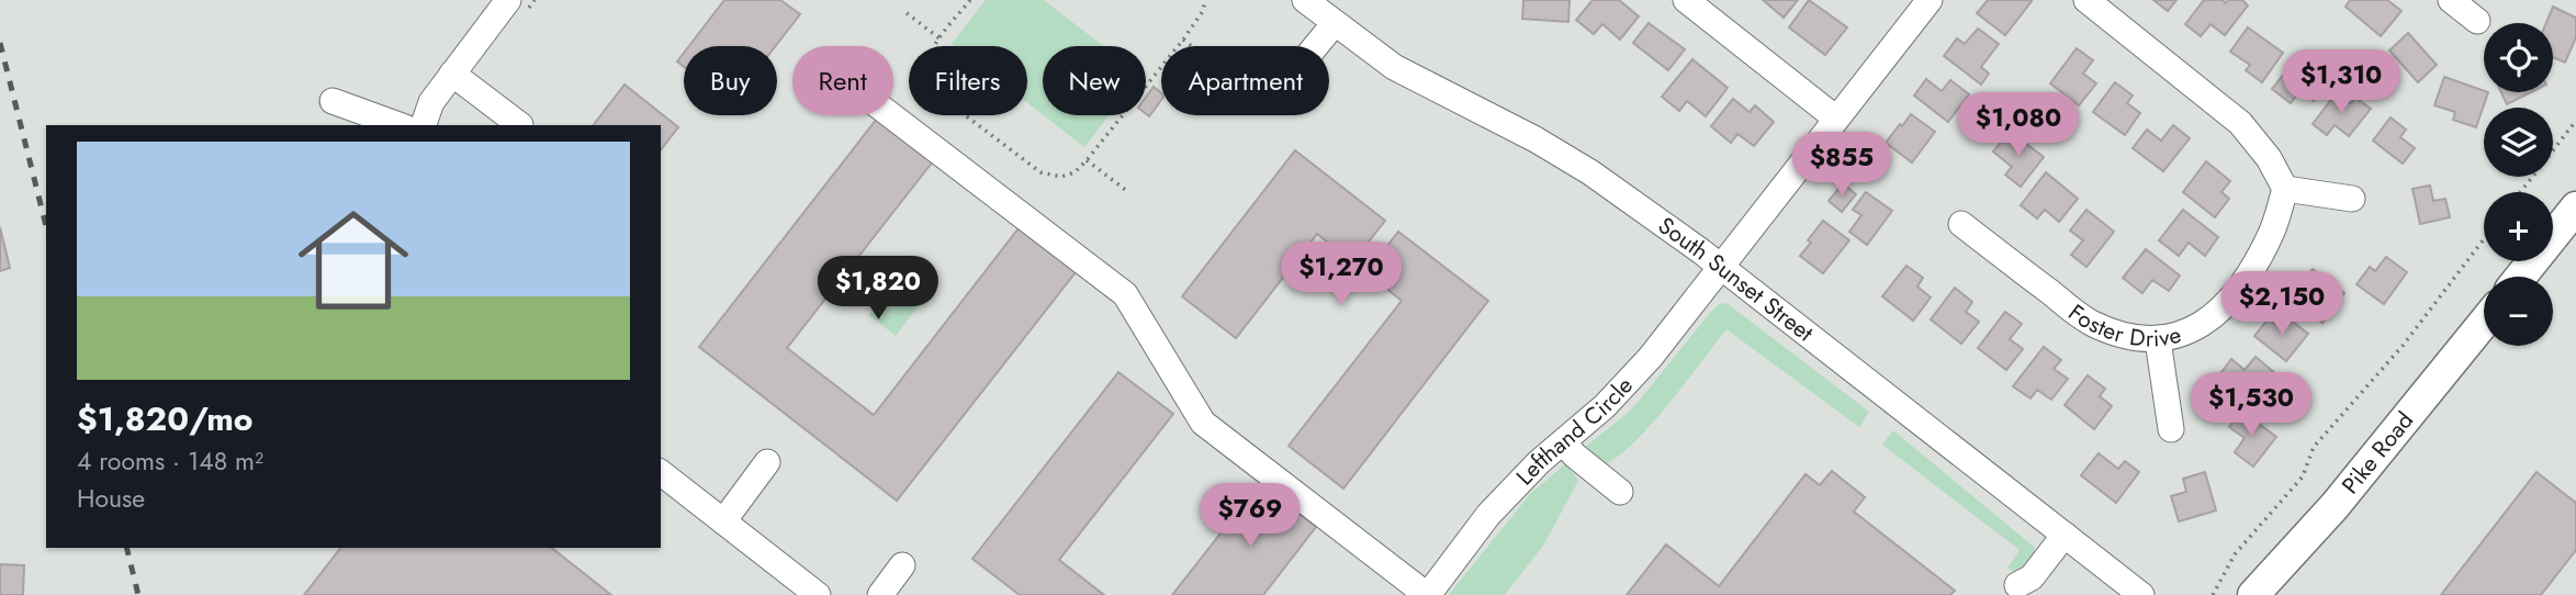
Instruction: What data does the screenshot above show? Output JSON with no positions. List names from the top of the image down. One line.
{"streets":{"main road":["Pike Road"],"street":["South Sunset Street","Foster Drive","Lefthand Circle"]},"crossings":[["South Sunset Street","Lefthand Circle"]],"page":{"map_buttons":["+","−"],"chip":["Buy","Rent","Filters","New","Apartment"],"price":["$1,310","$1,080","$855","$1,270","$1,820","$2,150","$1,530","$769"],"list":[{"name":"$1,820/mo","note":"4 rooms · 148 m² · House"}]}}
